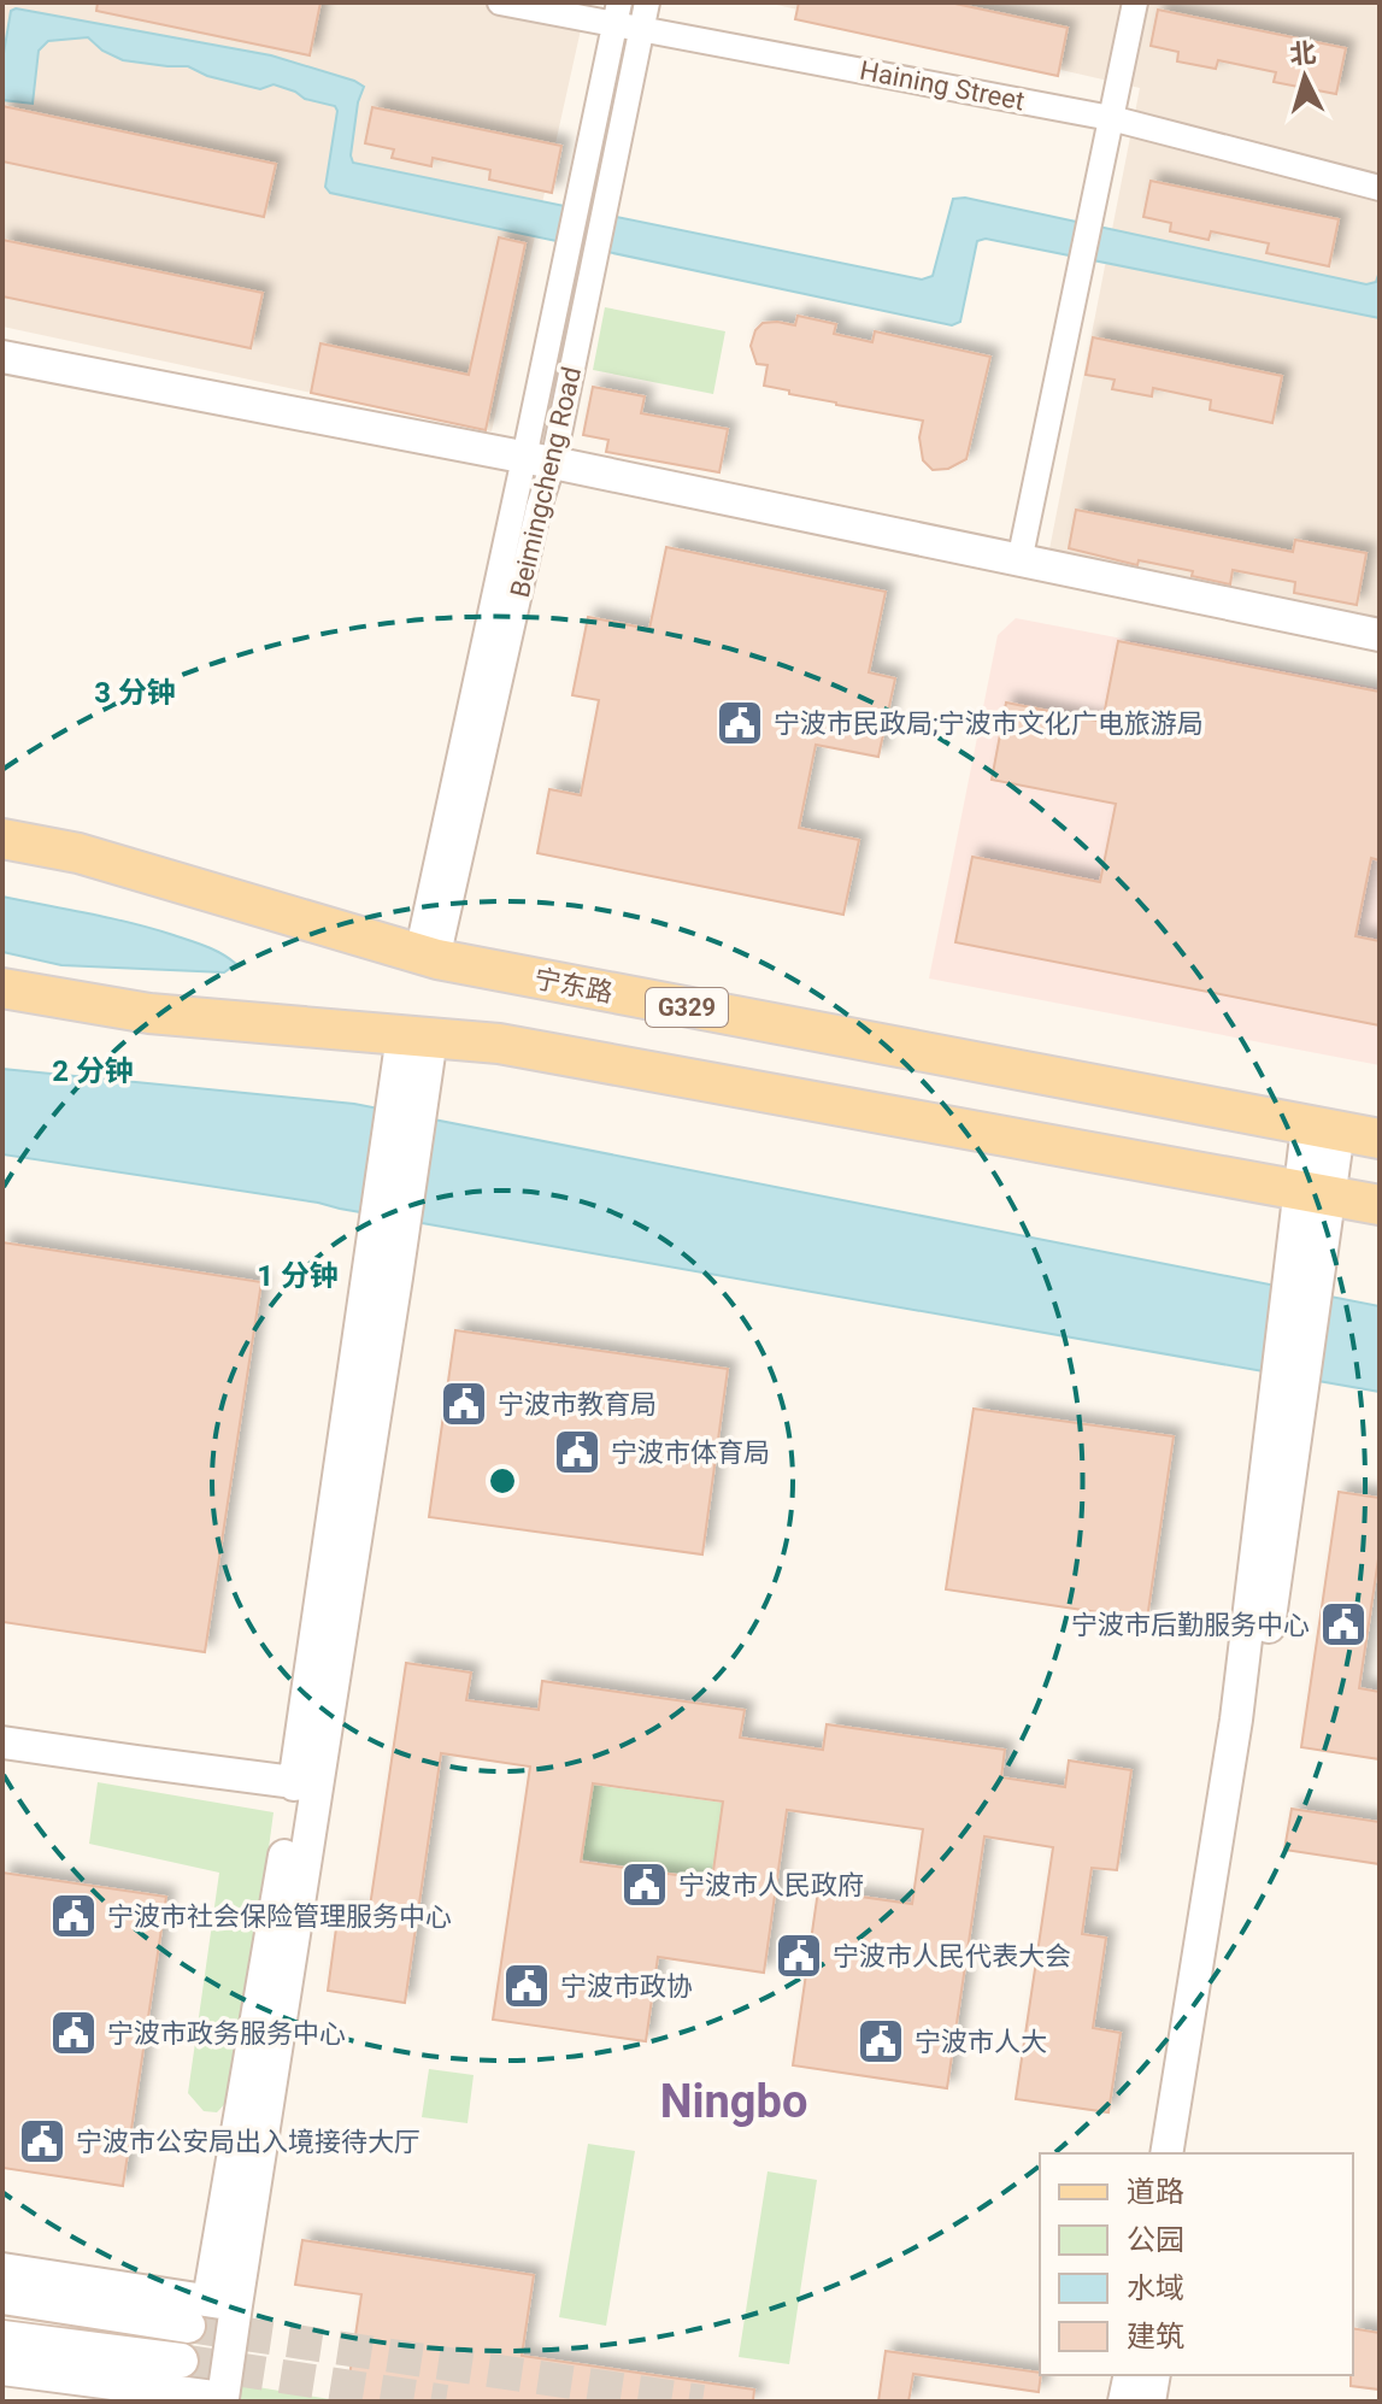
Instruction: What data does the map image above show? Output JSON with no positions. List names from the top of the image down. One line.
{"streets":{"main road":["宁东路","G329"],"street":["Haining Street","Beimingcheng Road"]},"crossings":[["Haining Street","Beimingcheng Road"],["Beimingcheng Road","宁东路"]],"districts":["Ningbo"],"places":{"public building":["宁波市民政局;宁波市文化广电旅游局","宁波市教育局","宁波市体育局","宁波市后勤服务中心","宁波市人民政府","宁波市社会保险管理服务中心","宁波市人民代表大会","宁波市政协","宁波市政务服务中心","宁波市人大","宁波市公安局出入境接待大厅"]},"legend":["道路","公园","水域","建筑"],"north":"top","rings":["3 分钟","2 分钟","1 分钟"]}
